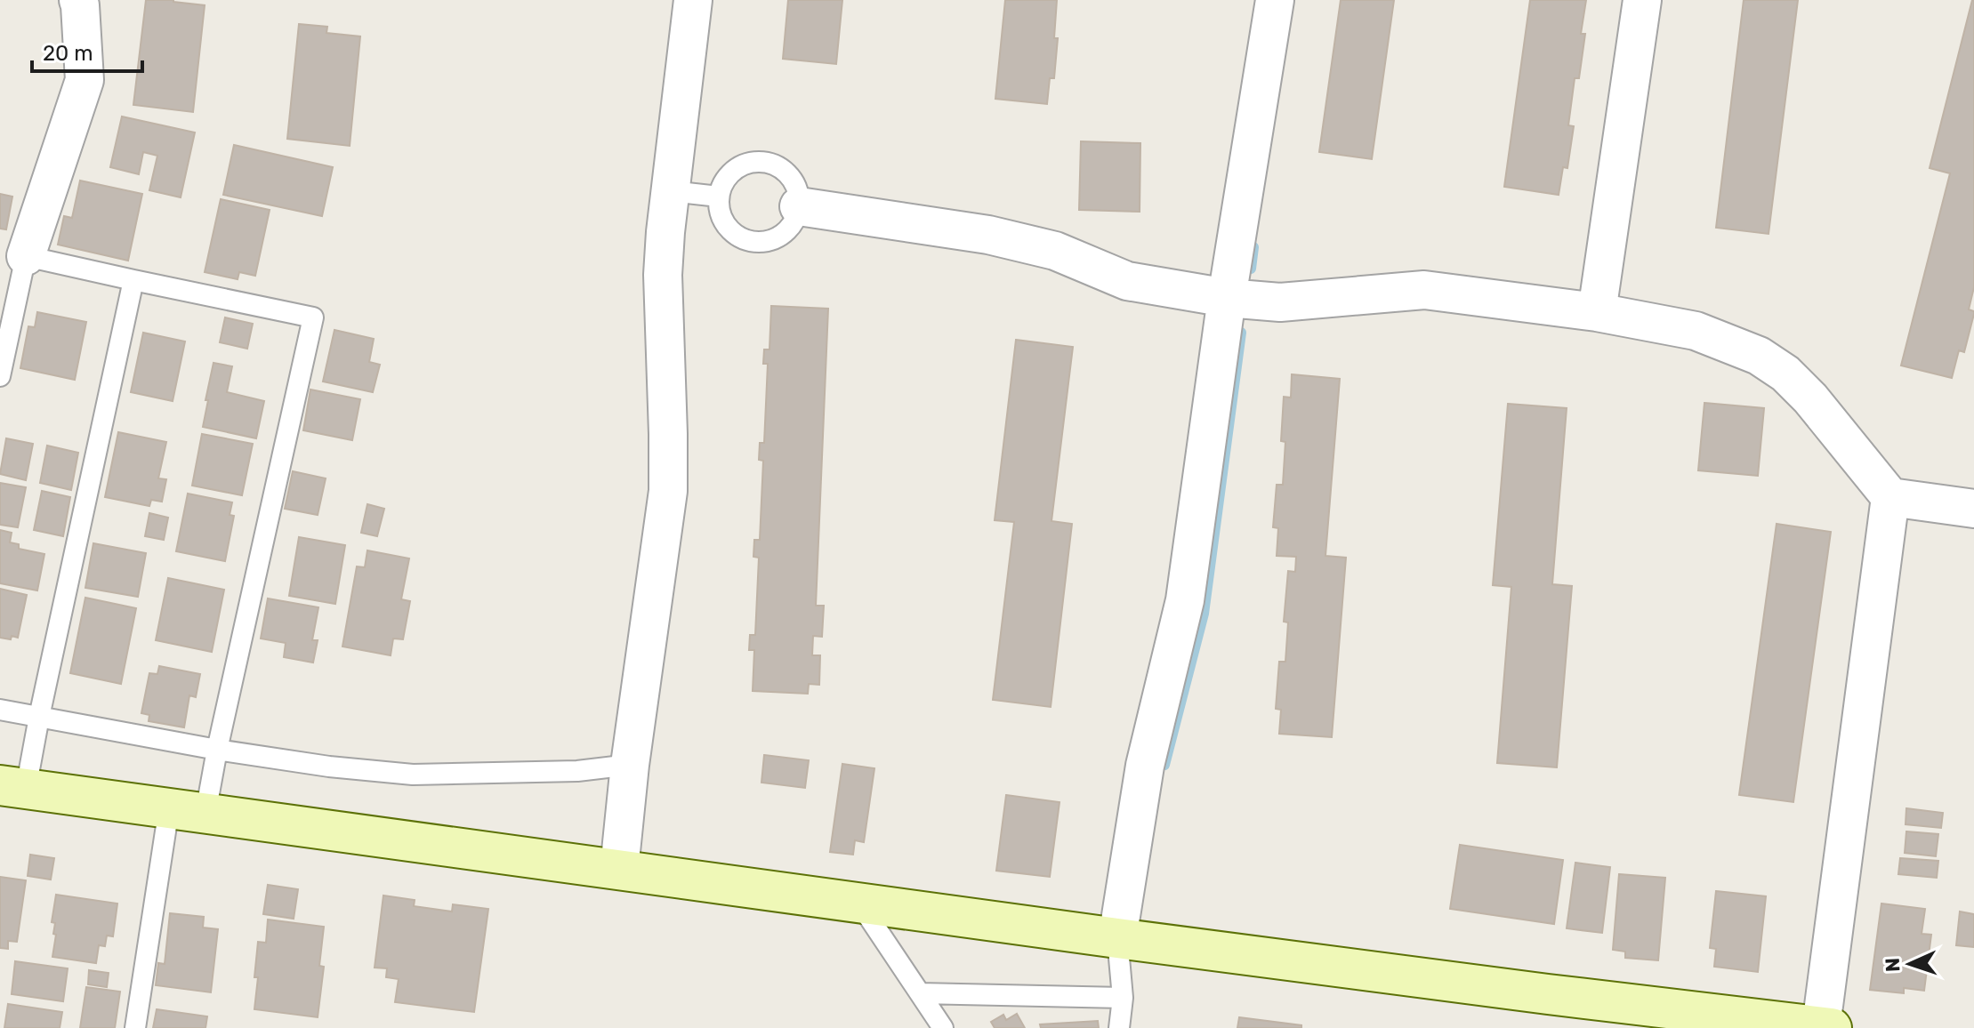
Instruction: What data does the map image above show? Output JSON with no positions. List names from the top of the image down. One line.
{"scale_bar":"20 m","north":"left"}
